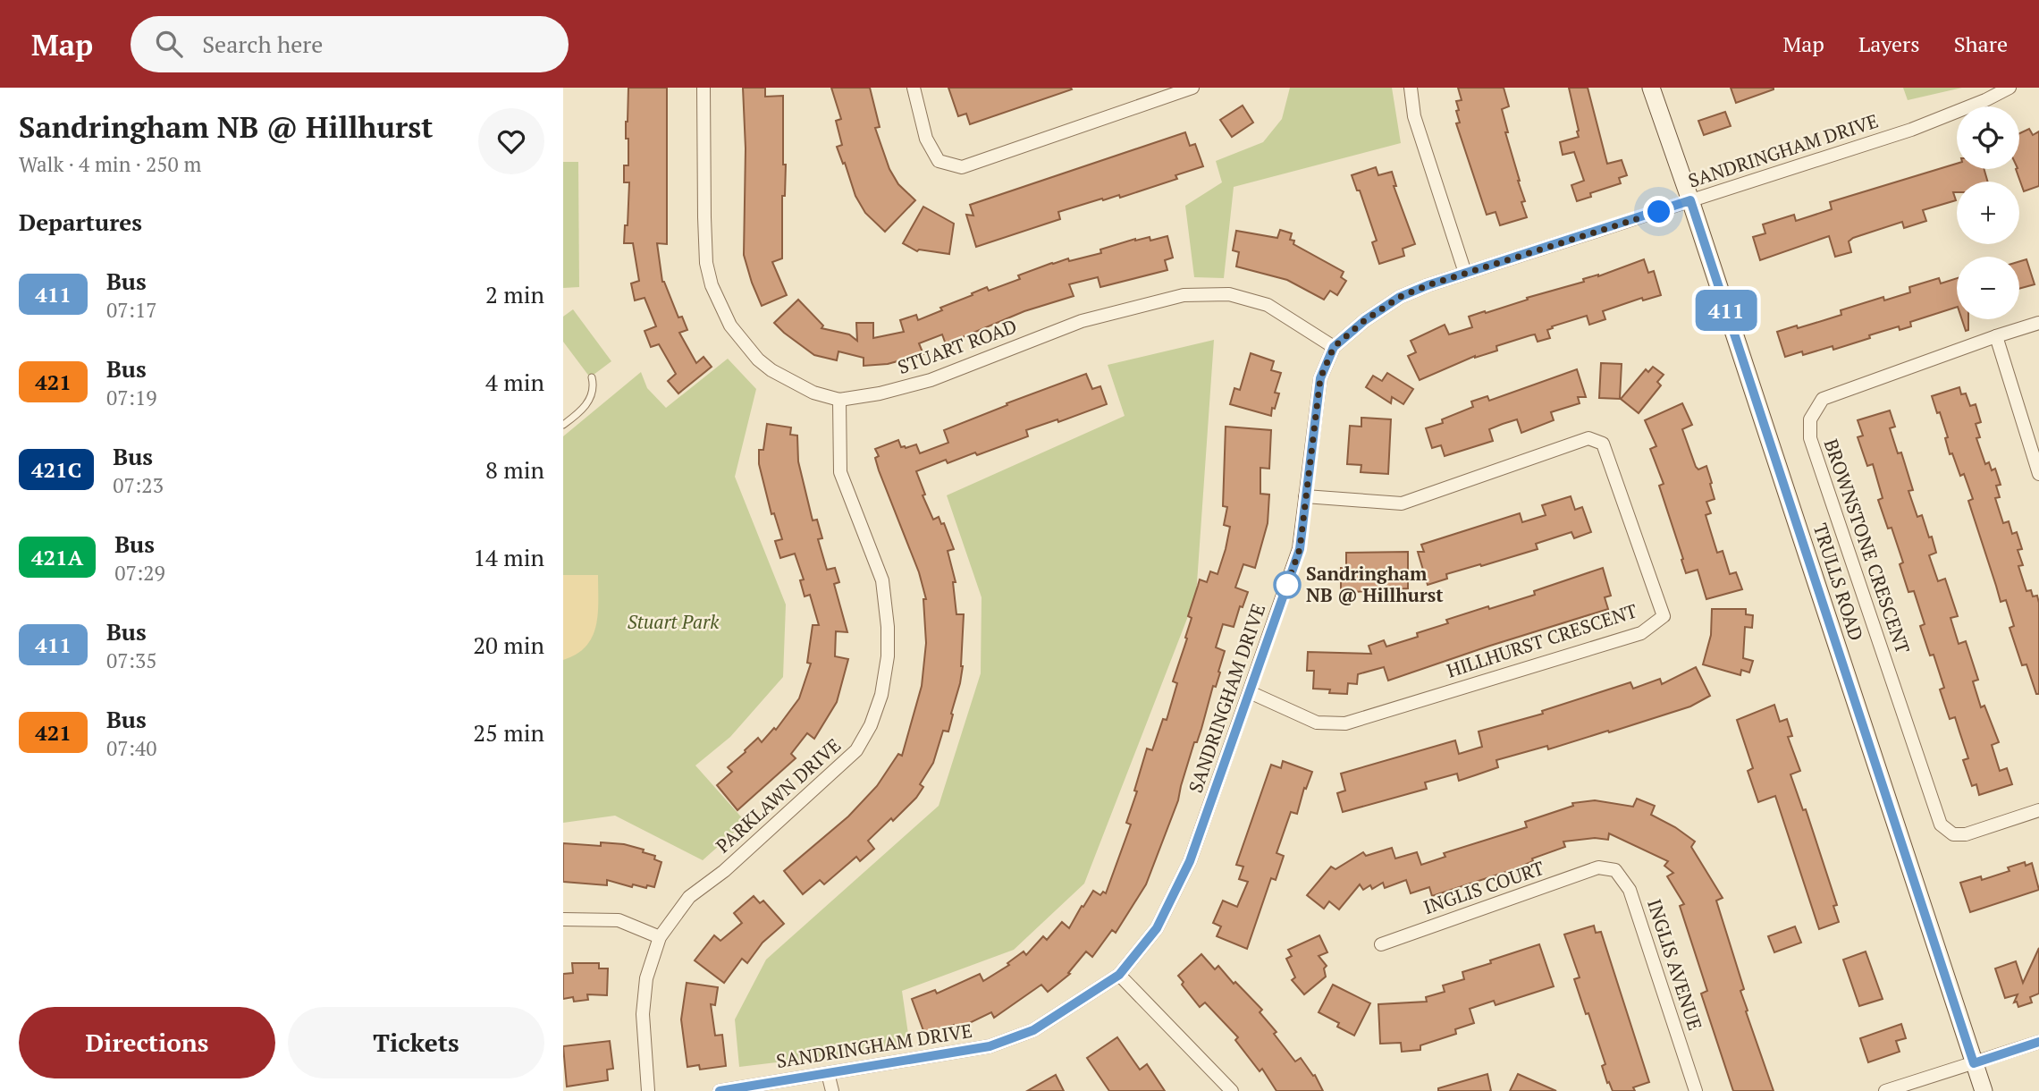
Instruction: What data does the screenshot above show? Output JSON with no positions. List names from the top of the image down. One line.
{"streets":{"street":["SANDRINGHAM DRIVE","STUART ROAD","BROWNSTONE CRESCENT","TRULLS ROAD","HILLHURST CRESCENT","PARKLAWN DRIVE","INGLIS COURT","INGLIS AVENUE"]},"crossings":[["SANDRINGHAM DRIVE","STUART ROAD"],["SANDRINGHAM DRIVE","TRULLS ROAD"],["SANDRINGHAM DRIVE","HILLHURST CRESCENT"],["STUART ROAD","PARKLAWN DRIVE"],["INGLIS COURT","INGLIS AVENUE"]],"parks":["Stuart Park"],"places":["Sandringham NB @ Hillhurst"],"lines":["bus line 411"],"page":{"header":"Map","search":"Search here","nav":["Map","Layers","Share"],"heading":[["Sandringham NB @ Hillhurst","Walk · 4 min · 250 m"],"Departures"],"on_map":"411","map_buttons":["+","−"],"list":[{"mark":"411","name":"Bus","note":"07:17","value":"2 min"},{"mark":"421","name":"Bus","note":"07:19","value":"4 min"},{"mark":"421C","name":"Bus","note":"07:23","value":"8 min"},{"mark":"421A","name":"Bus","note":"07:29","value":"14 min"},{"mark":"411","name":"Bus","note":"07:35","value":"20 min"},{"mark":"421","name":"Bus","note":"07:40","value":"25 min"}],"buttons":["Directions","Tickets"]}}
